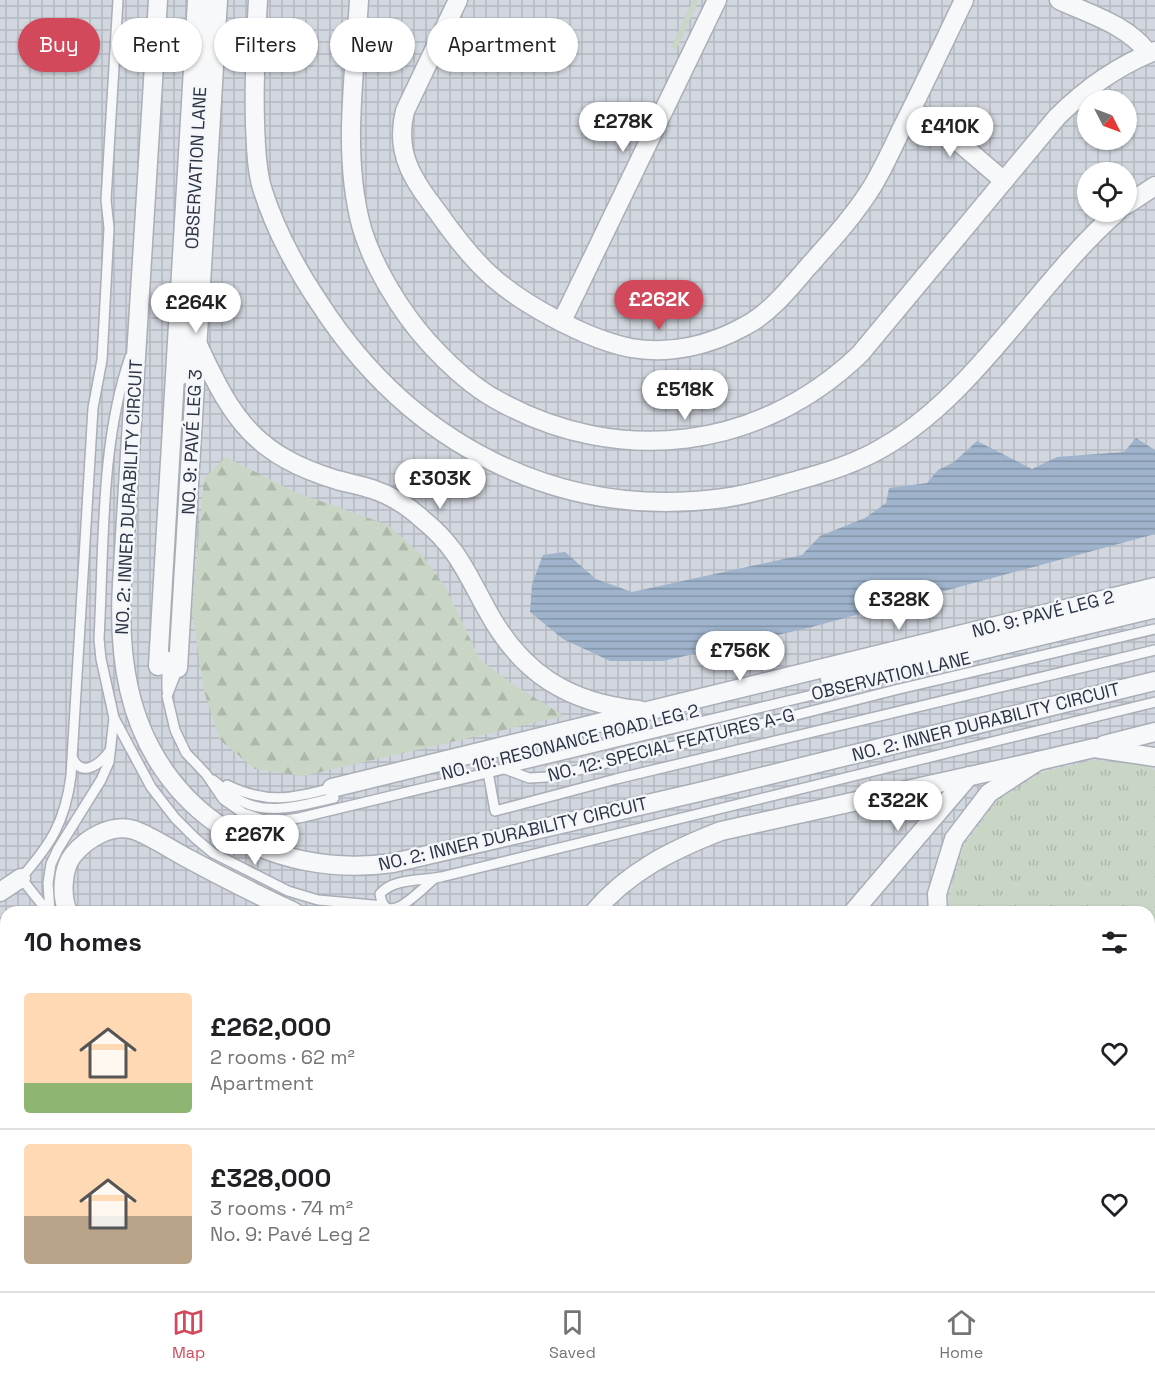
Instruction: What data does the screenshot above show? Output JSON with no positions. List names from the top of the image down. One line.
{"streets":{"street":["NO. 9: PAVÉ LEG 3","NO. 2: INNER DURABILITY CIRCUIT","NO. 9: PAVÉ LEG 2","NO. 10: RESONANCE ROAD LEG 2"],"lane":["OBSERVATION LANE","NO. 12: SPECIAL FEATURES A-G"]},"crossings":[["OBSERVATION LANE","NO. 12: SPECIAL FEATURES A-G"],["NO. 9: PAVÉ LEG 2","NO. 10: RESONANCE ROAD LEG 2"]],"north":"bottom right","page":{"chip":["Buy","Rent","Filters","New","Apartment"],"price":["£278K","£410K","£262K","£264K","£518K","£303K","£328K","£756K","£322K","£267K"],"heading":"10 homes","list":[{"name":"£262,000","note":"2 rooms · 62 m² · Apartment"},{"name":"£328,000","note":"3 rooms · 74 m² · No. 9: Pavé Leg 2"}],"tabs":["Map","Saved","Home"]}}
